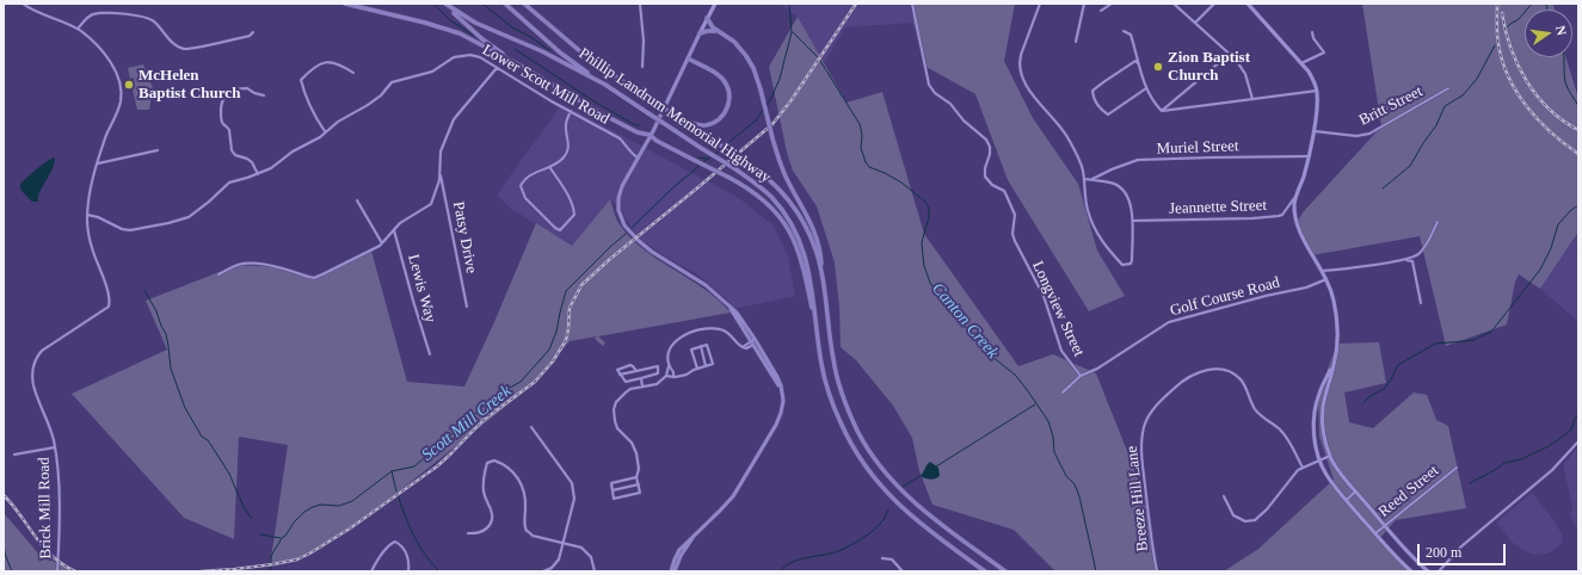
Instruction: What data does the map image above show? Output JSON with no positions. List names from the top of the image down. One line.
{"streets":{"highway":["Phillip Landrum Memorial Highway"],"street":["Lower Scott Mill Road","Britt Street","Muriel Street","Jeannette Street","Patsy Drive","Lewis Way","Golf Course Road","Longview Street","Reed Street","Breeze Hill Lane","Brick Mill Road"]},"crossings":[["Lower Scott Mill Road","Brick Mill Road"],["Golf Course Road","Longview Street"]],"water":["Canton Creek","Scott Mill Creek"],"places":["Zion Baptist Church","McHelen Baptist Church"],"scale_bar":"200 m","north":"right"}
